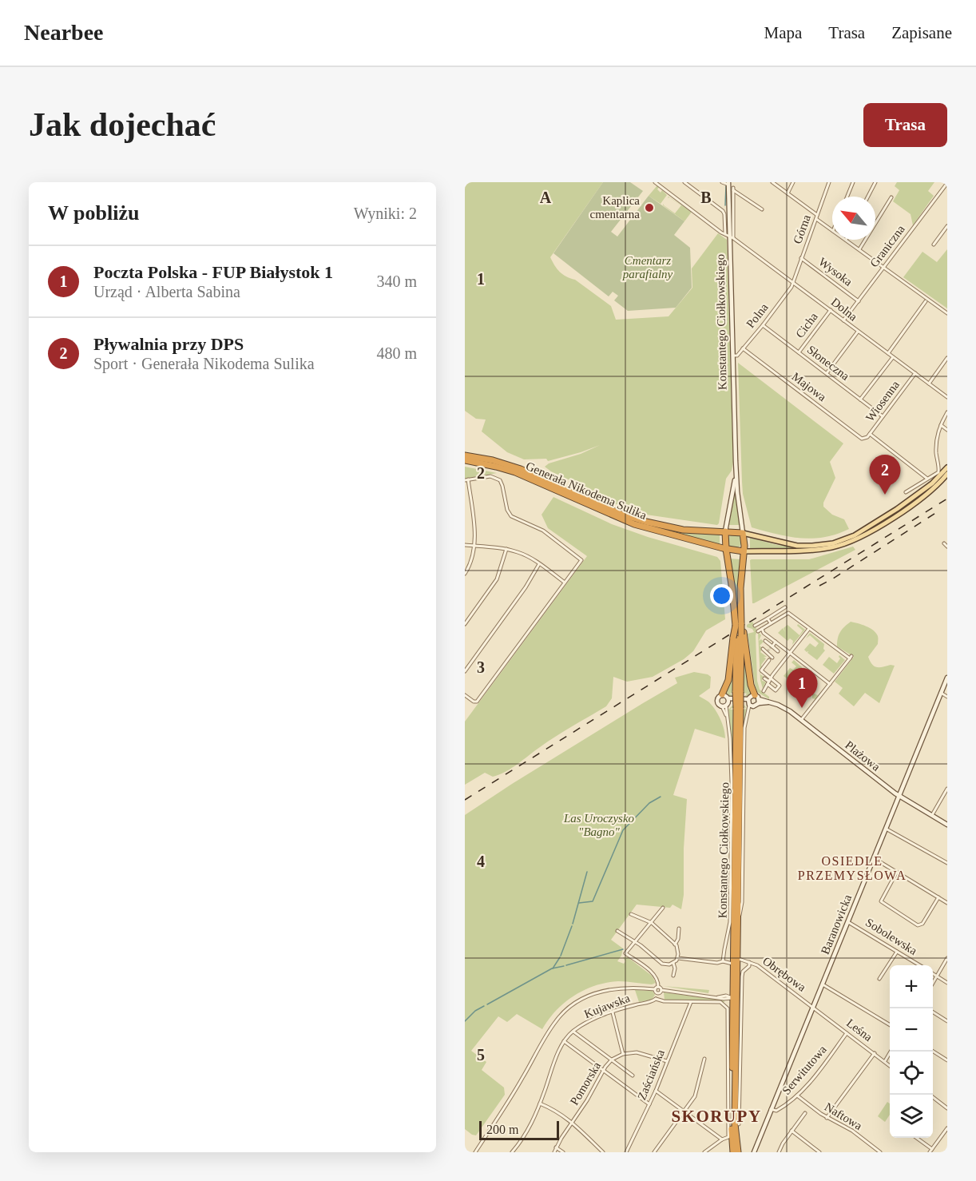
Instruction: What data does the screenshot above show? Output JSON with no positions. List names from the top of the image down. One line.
{"streets":{"highway":["Konstantego Ciołkowskiego","Generała Nikodema Sulika"],"street":["Górna","Graniczna","Wysoka","Dolna","Polna","Cicha","Słoneczna","Majowa","Wiosenna","Plażowa","Baranowicka","Sobolewska","Obrębowa","Kujawska","Leśna","Serwitutowa","Zaściańska","Pomorska","Naftowa"]},"crossings":[["Górna","Wysoka"],["Górna","Dolna"],["Górna","Polna"],["Graniczna","Wysoka"],["Graniczna","Dolna"],["Dolna","Polna"],["Dolna","Konstantego Ciołkowskiego"],["Dolna","Cicha"],["Dolna","Wiosenna"],["Polna","Konstantego Ciołkowskiego"],["Polna","Słoneczna"],["Polna","Majowa"],["Konstantego Ciołkowskiego","Generała Nikodema Sulika"],["Konstantego Ciołkowskiego","Obrębowa"],["Cicha","Słoneczna"],["Słoneczna","Wiosenna"],["Majowa","Wiosenna"],["Plażowa","Baranowicka"],["Baranowicka","Sobolewska"],["Baranowicka","Obrębowa"],["Baranowicka","Leśna"],["Baranowicka","Serwitutowa"],["Obrębowa","Leśna"],["Kujawska","Zaściańska"],["Leśna","Serwitutowa"],["Serwitutowa","Naftowa"],["Zaściańska","Pomorska"]],"districts":["OSIEDLE PRZEMYSŁOWA","SKORUPY"],"parks":["Cmentarz parafialny","Las Uroczysko \"Bagno\""],"places":["Kaplica cmentarna"],"scale_bar":"200 m","north":"top left","page":{"header":"Nearbee","nav":["Mapa","Trasa","Zapisane"],"buttons":"Trasa","title":"Jak dojechać","heading":["W pobliżu","Wyniki: 2"],"list":[{"mark":"1","name":"Poczta Polska - FUP Białystok 1","note":"Urząd · Alberta Sabina","value":"340 m"},{"mark":"2","name":"Pływalnia przy DPS","note":"Sport · Generała Nikodema Sulika","value":"480 m"}],"pins":["2","1"],"map_buttons":["+","−"],"scale":"200 m"},"grid":{"columns":["A","B"],"rows":["1","2","3","4","5"]}}
